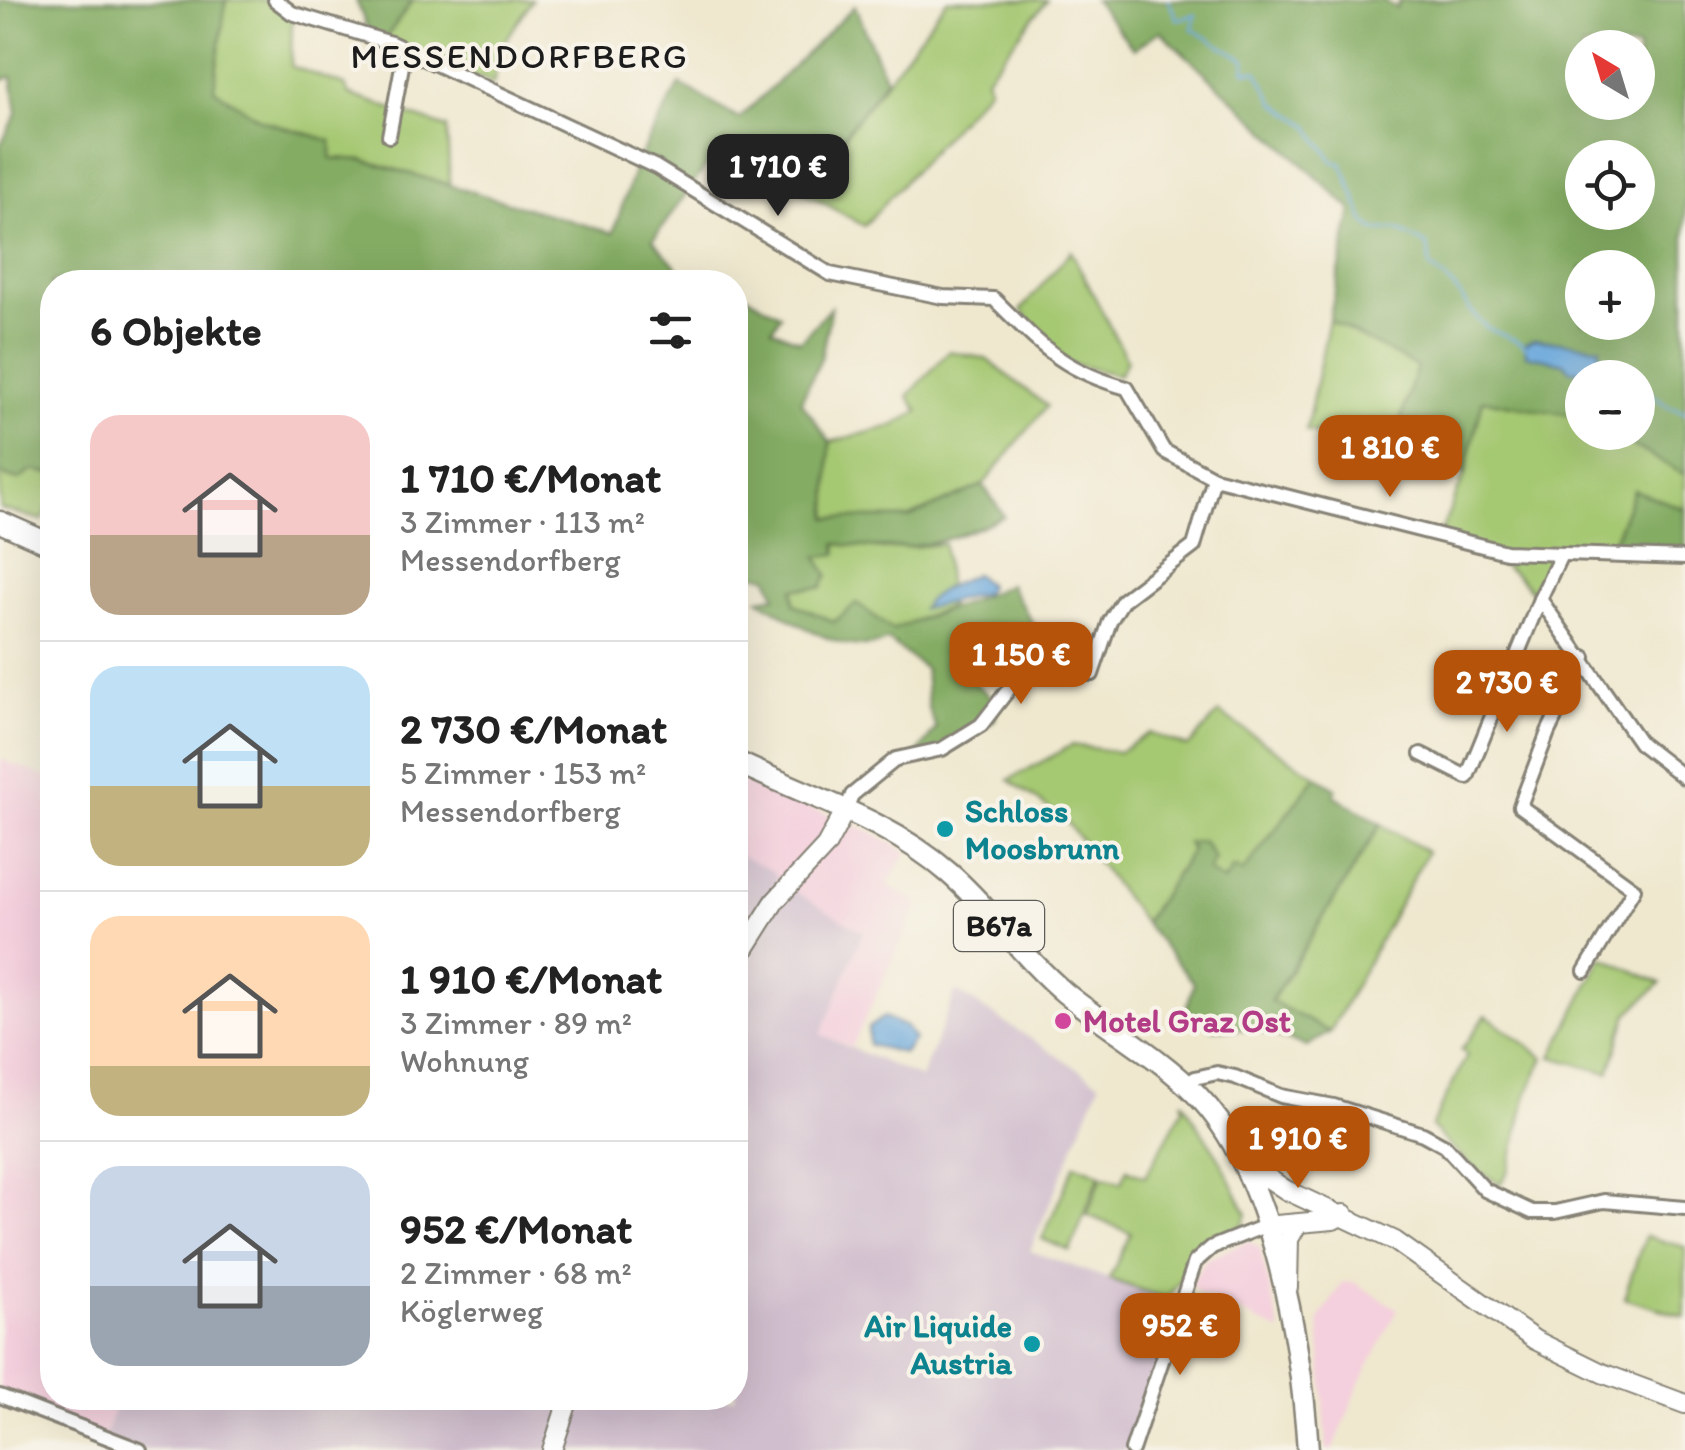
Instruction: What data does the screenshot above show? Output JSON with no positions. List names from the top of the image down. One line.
{"streets":{"main road":["B67a"]},"districts":["MESSENDORFBERG"],"places":["Schloss Moosbrunn","Motel Graz Ost","Air Liquide Austria"],"north":"top left","page":{"map_buttons":["+","−"],"price":["1 710 €","1 810 €","1 150 €","2 730 €","1 910 €","952 €"],"heading":"6 Objekte","list":[{"name":"1 710 €/Monat","note":"3 Zimmer · 113 m² · Messendorfberg"},{"name":"2 730 €/Monat","note":"5 Zimmer · 153 m² · Messendorfberg"},{"name":"1 910 €/Monat","note":"3 Zimmer · 89 m² · Wohnung"},{"name":"952 €/Monat","note":"2 Zimmer · 68 m² · Köglerweg"}]}}
